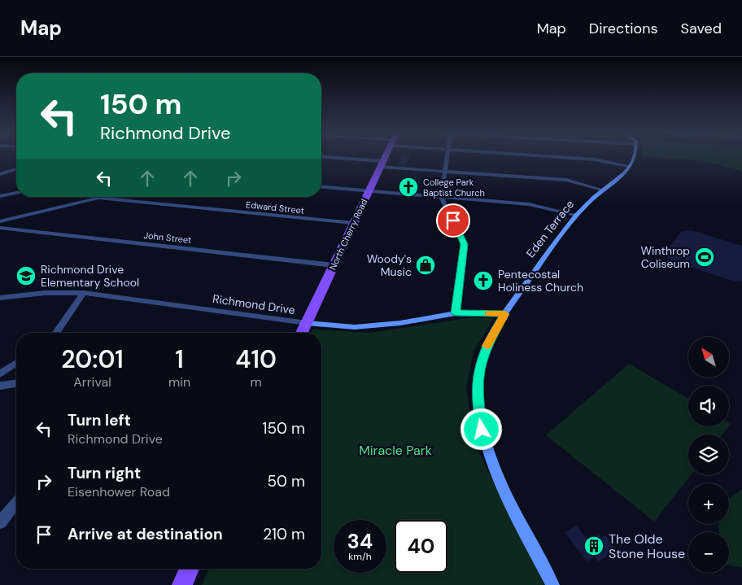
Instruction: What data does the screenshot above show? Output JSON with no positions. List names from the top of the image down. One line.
{"streets":{"main road":["North Cherry Road"],"street":["Edward Street","Eden Terrace","John Street","Richmond Drive"]},"crossings":[["Edward Street","North Cherry Road"],["Eden Terrace","Richmond Drive"],["North Cherry Road","John Street"],["North Cherry Road","Richmond Drive"]],"parks":["Miracle Park"],"places":{"church":["College Park Baptist Church","Pentecostal Holiness Church"],"sports":["Winthrop Coliseum"],"shop":["Woody's Music"],"school or university":["Richmond Drive Elementary School"],"building":["The Olde Stone House"]},"north":"top left","page":{"header":"Map","nav":["Map","Directions","Saved"],"turn":["150 m","Richmond Drive"],"eta":["20:01","Arrival","1","min","410","m"],"map_buttons":["+","−"],"list":[{"name":"Turn left","note":"Richmond Drive","value":"150 m"},{"name":"Turn right","note":"Eisenhower Road","value":"50 m"},{"name":"Arrive at destination","value":"210 m"}],"speed":"34 km/h","limit":"40"}}
